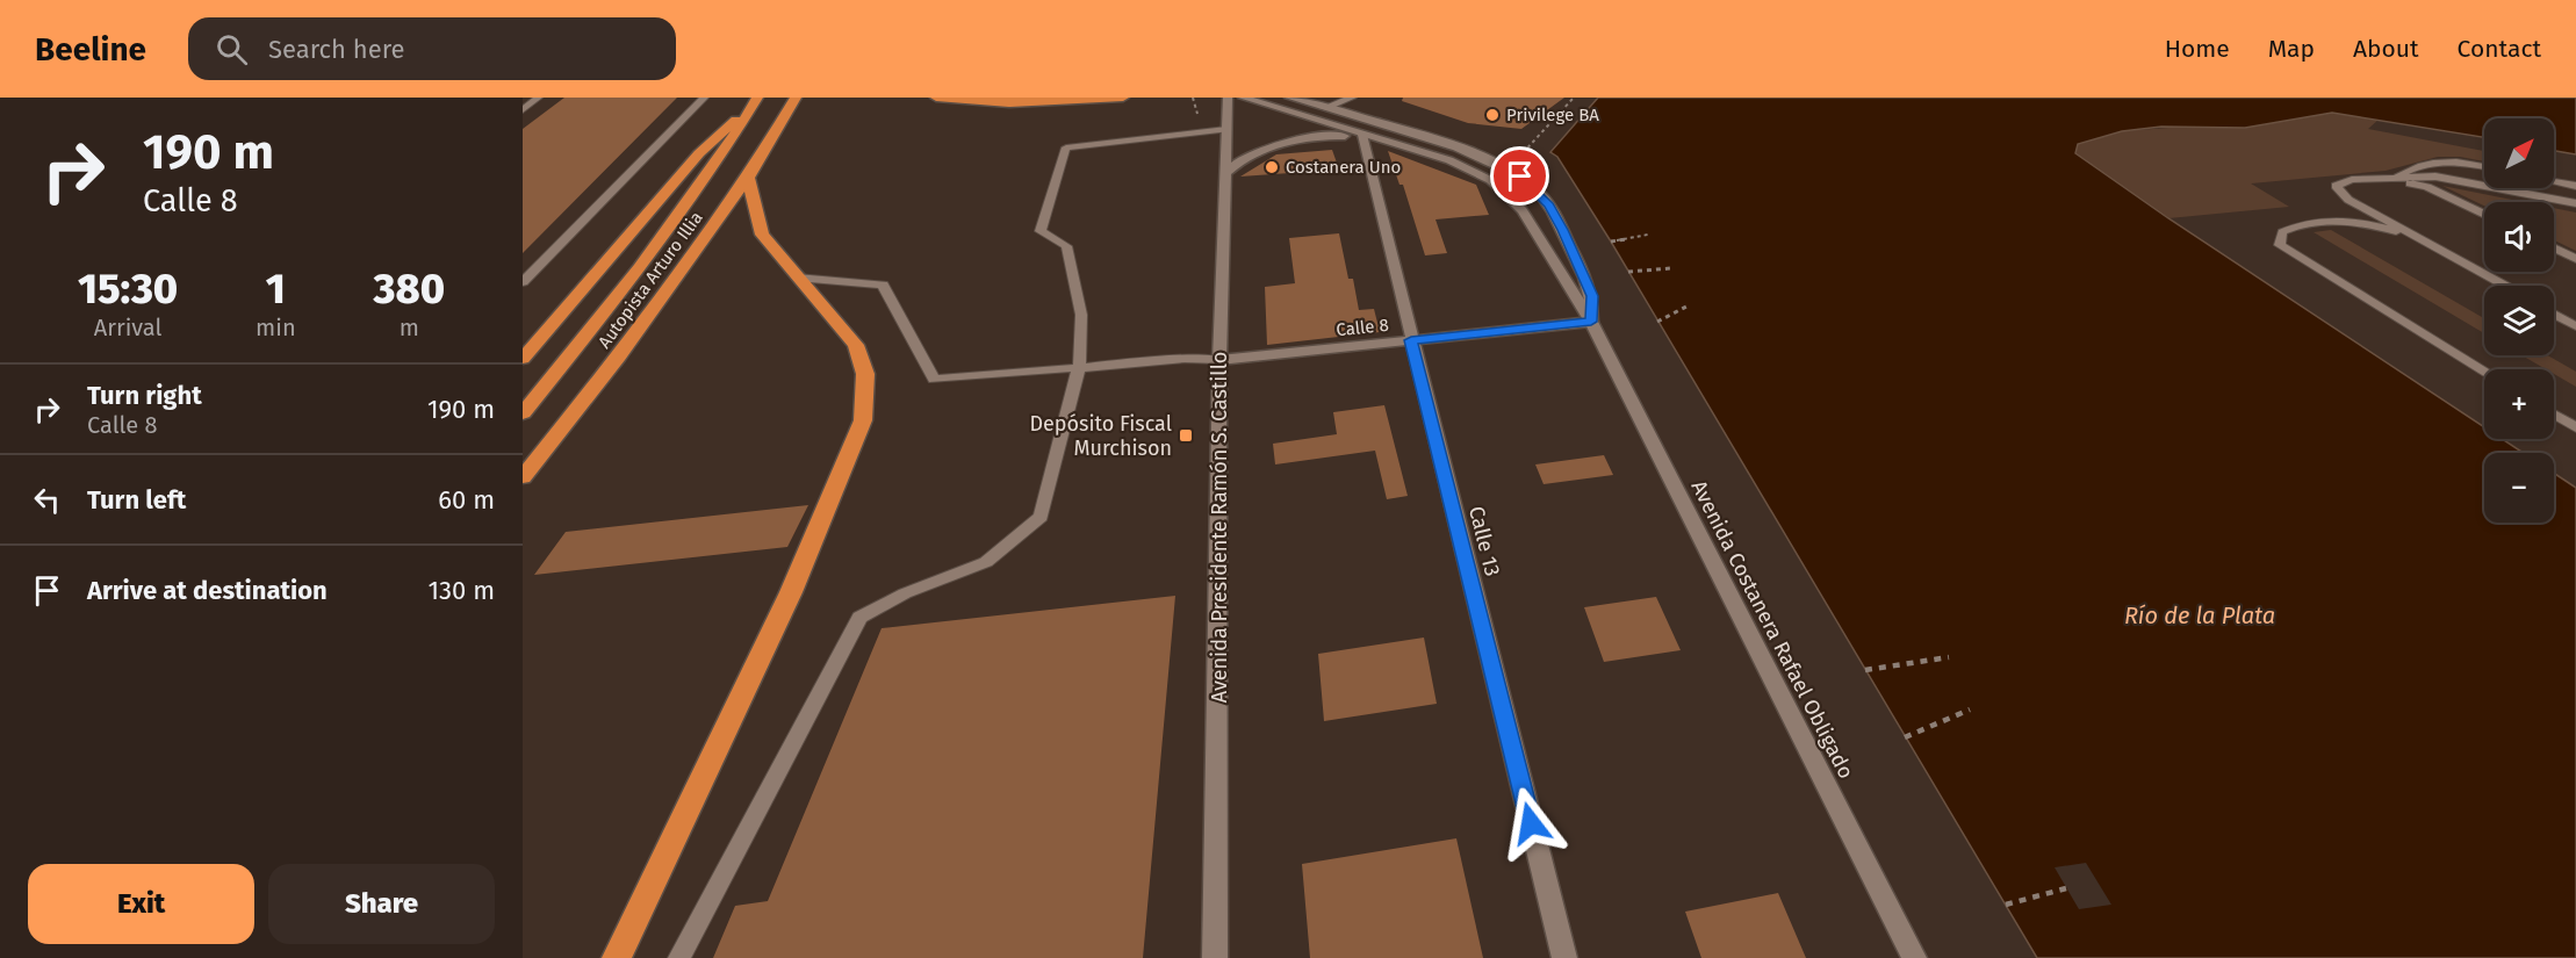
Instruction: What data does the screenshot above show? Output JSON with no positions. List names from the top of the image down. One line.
{"streets":{"highway":["Autopista Arturo Illia"],"main road":["Calle 8","Avenida Presidente Ramón S. Castillo","Calle 13","Avenida Costanera Rafael Obligado"]},"crossings":[["Calle 8","Avenida Presidente Ramón S. Castillo"],["Calle 8","Calle 13"],["Calle 8","Avenida Costanera Rafael Obligado"],["Calle 13","Avenida Costanera Rafael Obligado"]],"water":["Río de la Plata"],"places":{"other":["Privilege BA","Costanera Uno"],"transit":["Depósito Fiscal Murchison"]},"north":"top right","page":{"header":"Beeline","search":"Search here","nav":["Home","Map","About","Contact"],"turn":["190 m","Calle 8"],"map_buttons":["+","−"],"eta":["15:30","Arrival","1","min","380","m"],"list":[{"name":"Turn right","note":"Calle 8","value":"190 m"},{"name":"Turn left","value":"60 m"},{"name":"Arrive at destination","value":"130 m"}],"buttons":["Exit","Share"]}}
